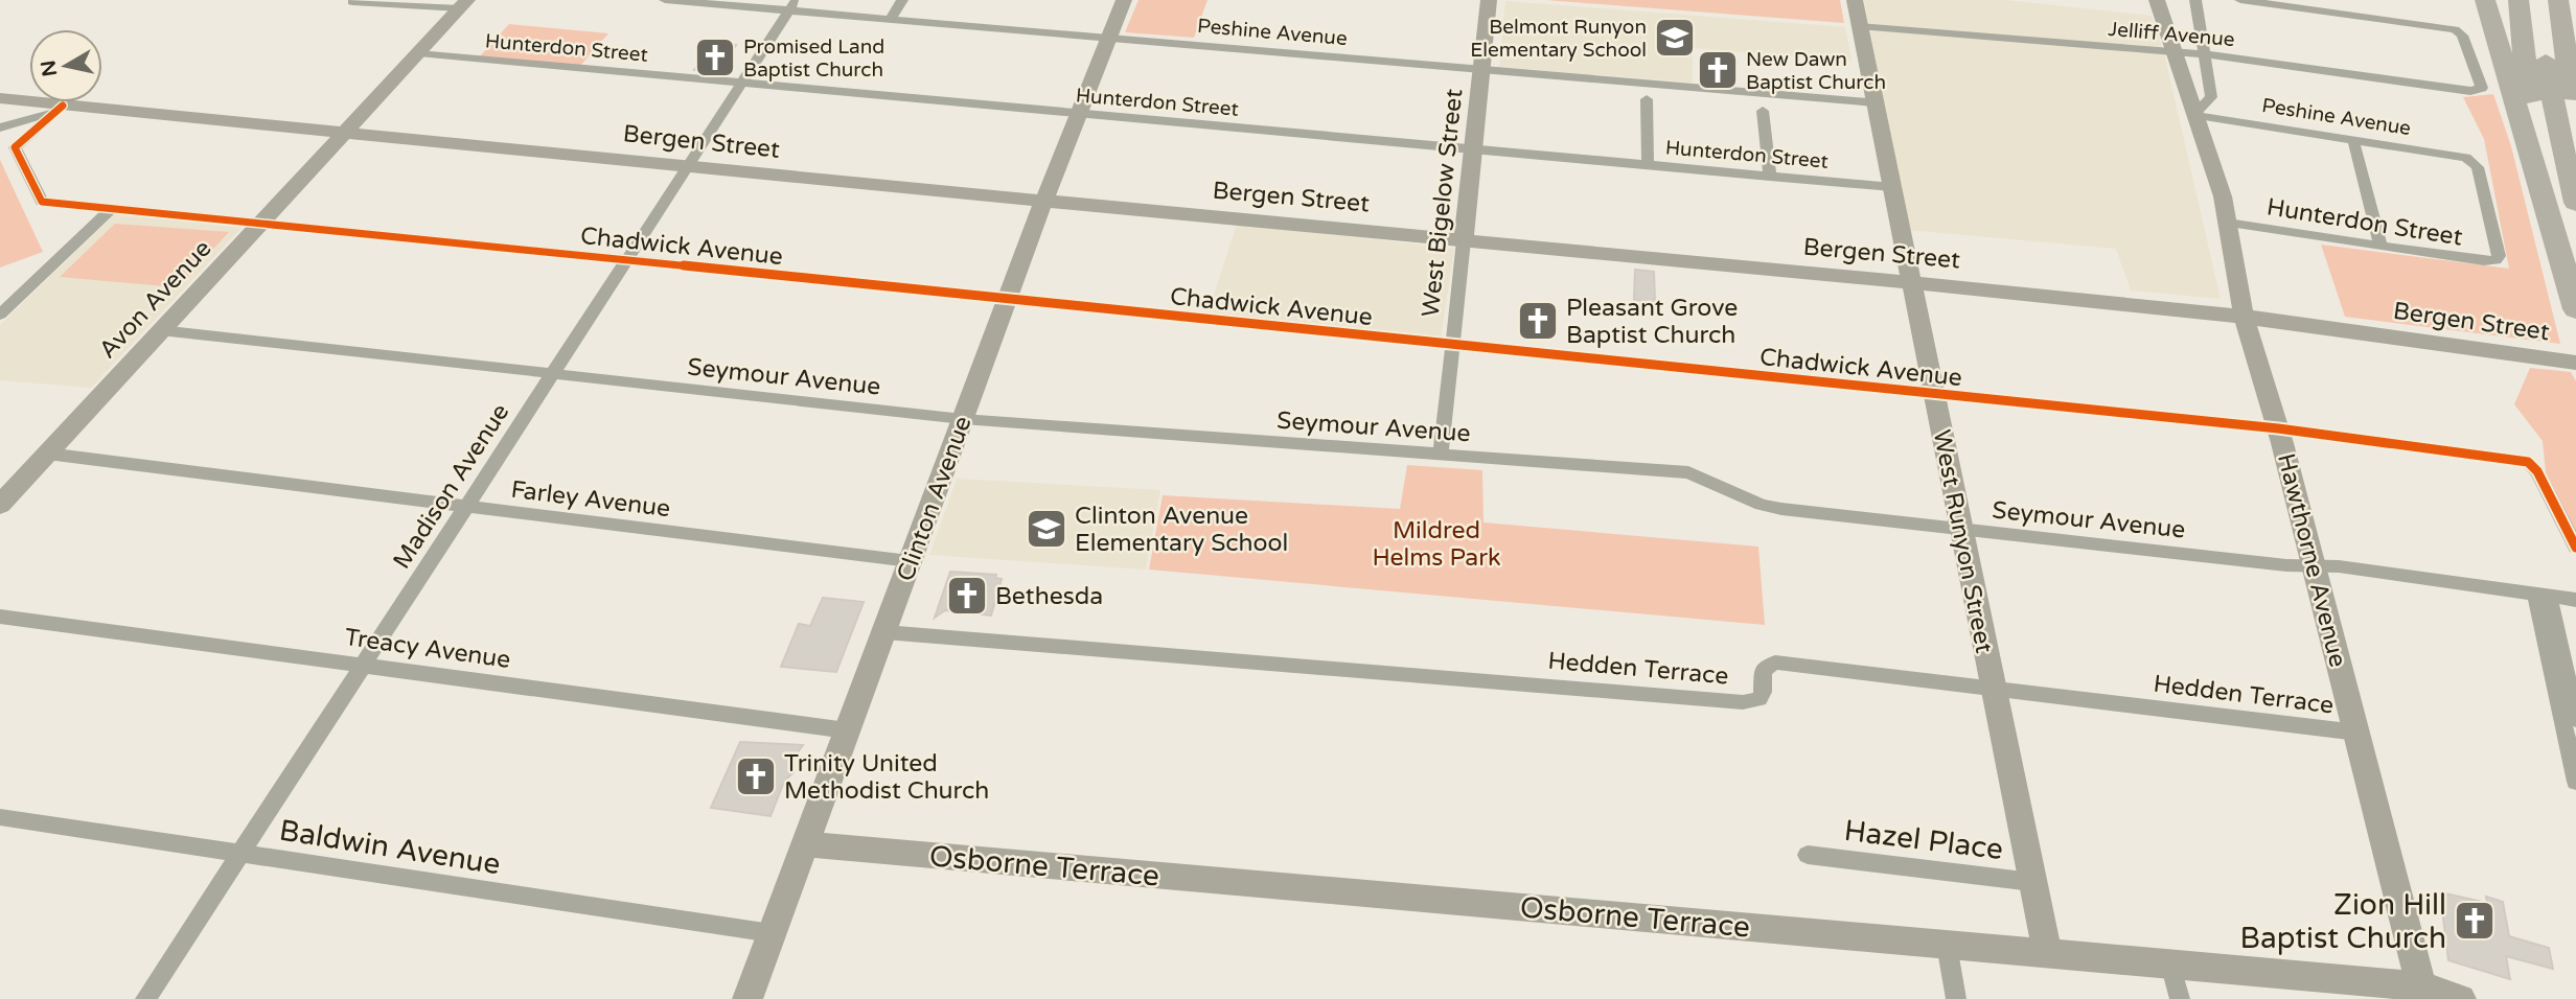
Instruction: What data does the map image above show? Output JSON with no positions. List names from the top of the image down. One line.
{"streets":{"main road":["Bergen Street","West Bigelow Street","Avon Avenue","Clinton Avenue","West Runyon Street","Hawthorne Avenue"],"street":["Peshine Avenue","Jelliff Avenue","Hunterdon Street","Chadwick Avenue","Seymour Avenue","Madison Avenue","Farley Avenue","Treacy Avenue","Hedden Terrace","Hazel Place","Baldwin Avenue","Osborne Terrace"]},"crossings":[["Peshine Avenue","Hunterdon Street"],["Peshine Avenue","West Bigelow Street"],["Peshine Avenue","Madison Avenue"],["Peshine Avenue","Clinton Avenue"],["Peshine Avenue","West Runyon Street"],["Peshine Avenue","Hawthorne Avenue"],["Jelliff Avenue","West Runyon Street"],["Jelliff Avenue","Hawthorne Avenue"],["Hunterdon Street","West Bigelow Street"],["Hunterdon Street","Avon Avenue"],["Hunterdon Street","Madison Avenue"],["Hunterdon Street","Clinton Avenue"],["Hunterdon Street","West Runyon Street"],["Hunterdon Street","Hawthorne Avenue"],["Bergen Street","West Bigelow Street"],["Bergen Street","Chadwick Avenue"],["Bergen Street","Avon Avenue"],["Bergen Street","Madison Avenue"],["Bergen Street","Clinton Avenue"],["Bergen Street","West Runyon Street"],["Bergen Street","Hawthorne Avenue"],["West Bigelow Street","Chadwick Avenue"],["West Bigelow Street","Seymour Avenue"],["Chadwick Avenue","Avon Avenue"],["Chadwick Avenue","Madison Avenue"],["Chadwick Avenue","Clinton Avenue"],["Chadwick Avenue","West Runyon Street"],["Chadwick Avenue","Hawthorne Avenue"],["Avon Avenue","Seymour Avenue"],["Avon Avenue","Farley Avenue"],["Seymour Avenue","Madison Avenue"],["Seymour Avenue","Clinton Avenue"],["Seymour Avenue","West Runyon Street"],["Seymour Avenue","Hawthorne Avenue"],["Madison Avenue","Farley Avenue"],["Madison Avenue","Treacy Avenue"],["Madison Avenue","Baldwin Avenue"],["Farley Avenue","Clinton Avenue"],["Clinton Avenue","Treacy Avenue"],["Clinton Avenue","Hedden Terrace"],["Clinton Avenue","Baldwin Avenue"],["Clinton Avenue","Osborne Terrace"],["West Runyon Street","Hedden Terrace"],["West Runyon Street","Hazel Place"],["West Runyon Street","Osborne Terrace"],["Hawthorne Avenue","Hedden Terrace"],["Hawthorne Avenue","Osborne Terrace"]],"parks":["Mildred Helms Park"],"places":{"school or university":["Belmont Runyon Elementary School","Clinton Avenue Elementary School"],"church":["Promised Land Baptist Church","New Dawn Baptist Church","Pleasant Grove Baptist Church","Bethesda","Trinity United Methodist Church","Zion Hill Baptist Church"]},"north":"left"}
